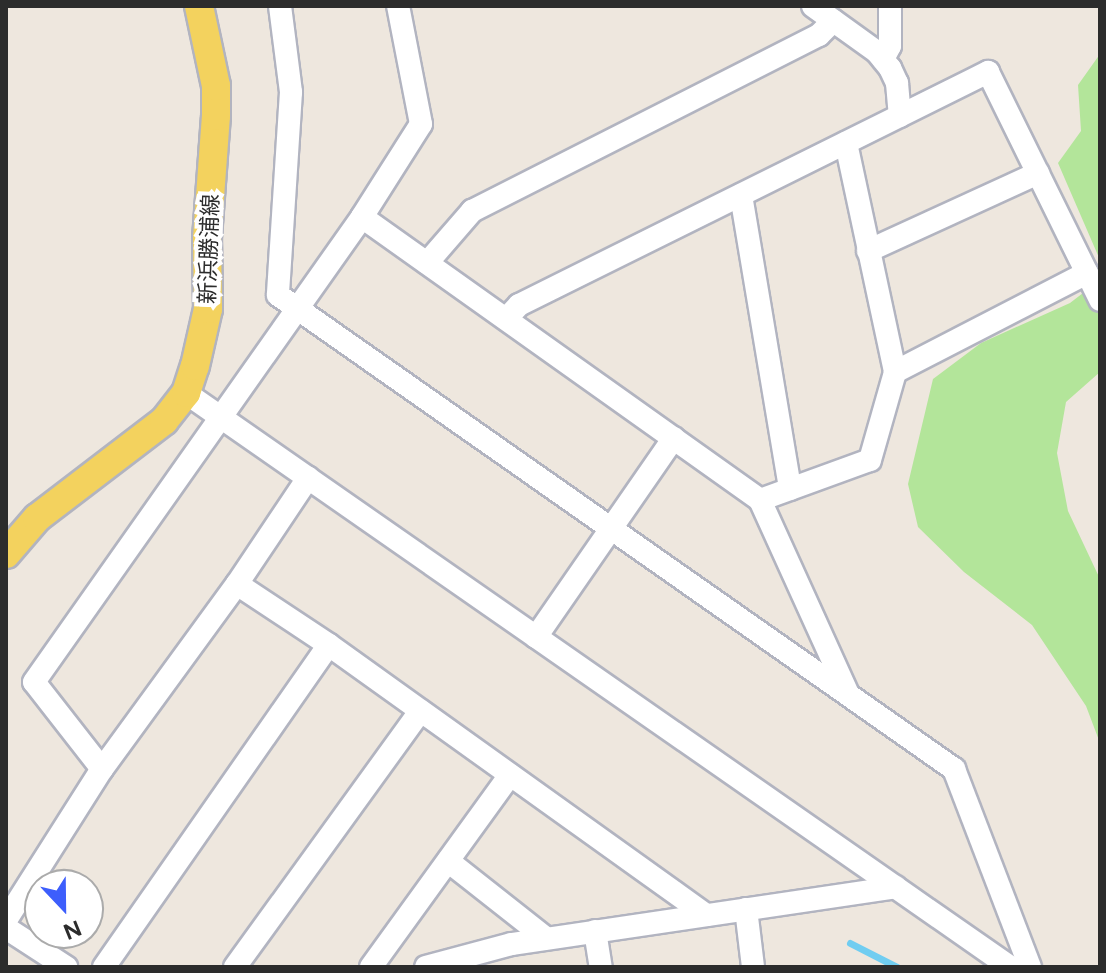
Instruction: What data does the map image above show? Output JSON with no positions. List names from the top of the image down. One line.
{"streets":{"main road":["新浜勝浦線"]},"north":"bottom"}
